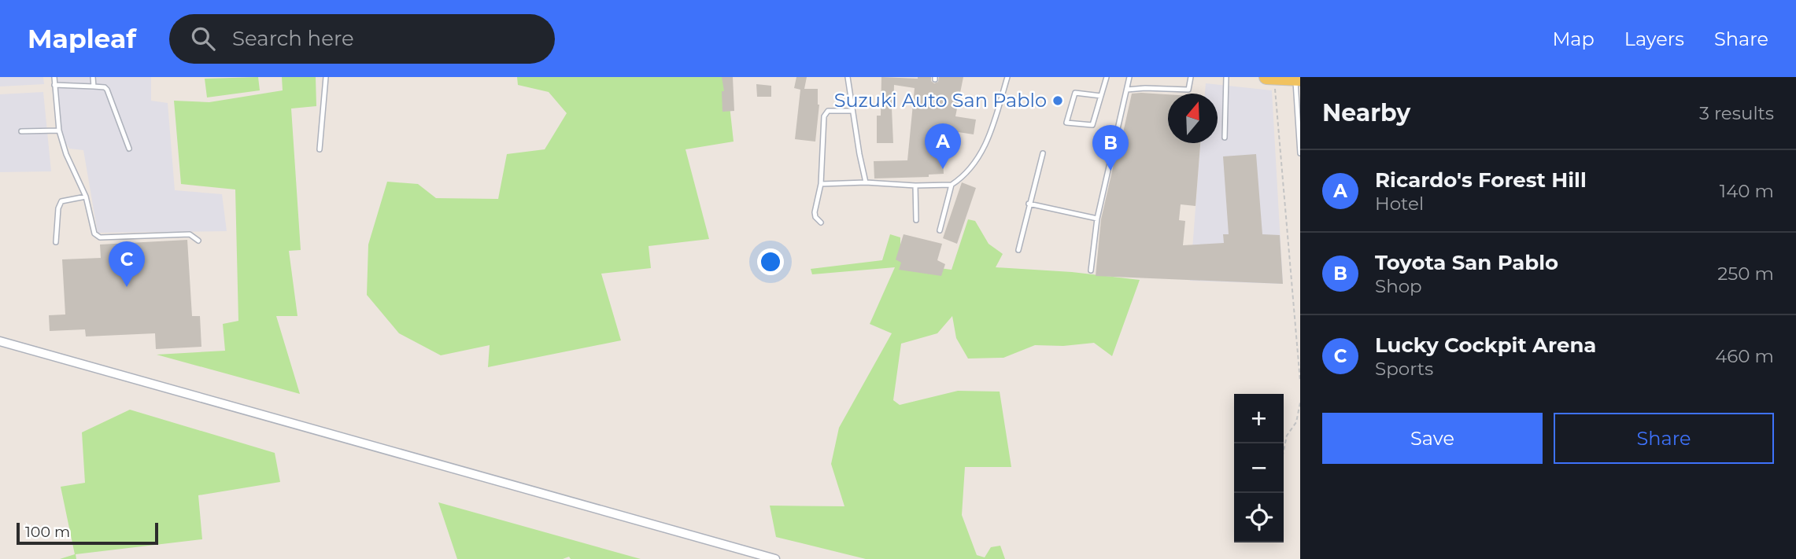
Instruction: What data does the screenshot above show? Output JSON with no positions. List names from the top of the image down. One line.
{"places":["Suzuki Auto San Pablo"],"scale_bar":"100 m","north":"top","page":{"header":"Mapleaf","search":"Search here","nav":["Map","Layers","Share"],"heading":["Nearby","3 results"],"pins":["A","B","C"],"list":[{"mark":"A","name":"Ricardo's Forest Hill","note":"Hotel","value":"140 m"},{"mark":"B","name":"Toyota San Pablo","note":"Shop","value":"250 m"},{"mark":"C","name":"Lucky Cockpit Arena","note":"Sports","value":"460 m"}],"map_buttons":["+","−"],"buttons":["Save","Share"],"scale":"100 m"}}
